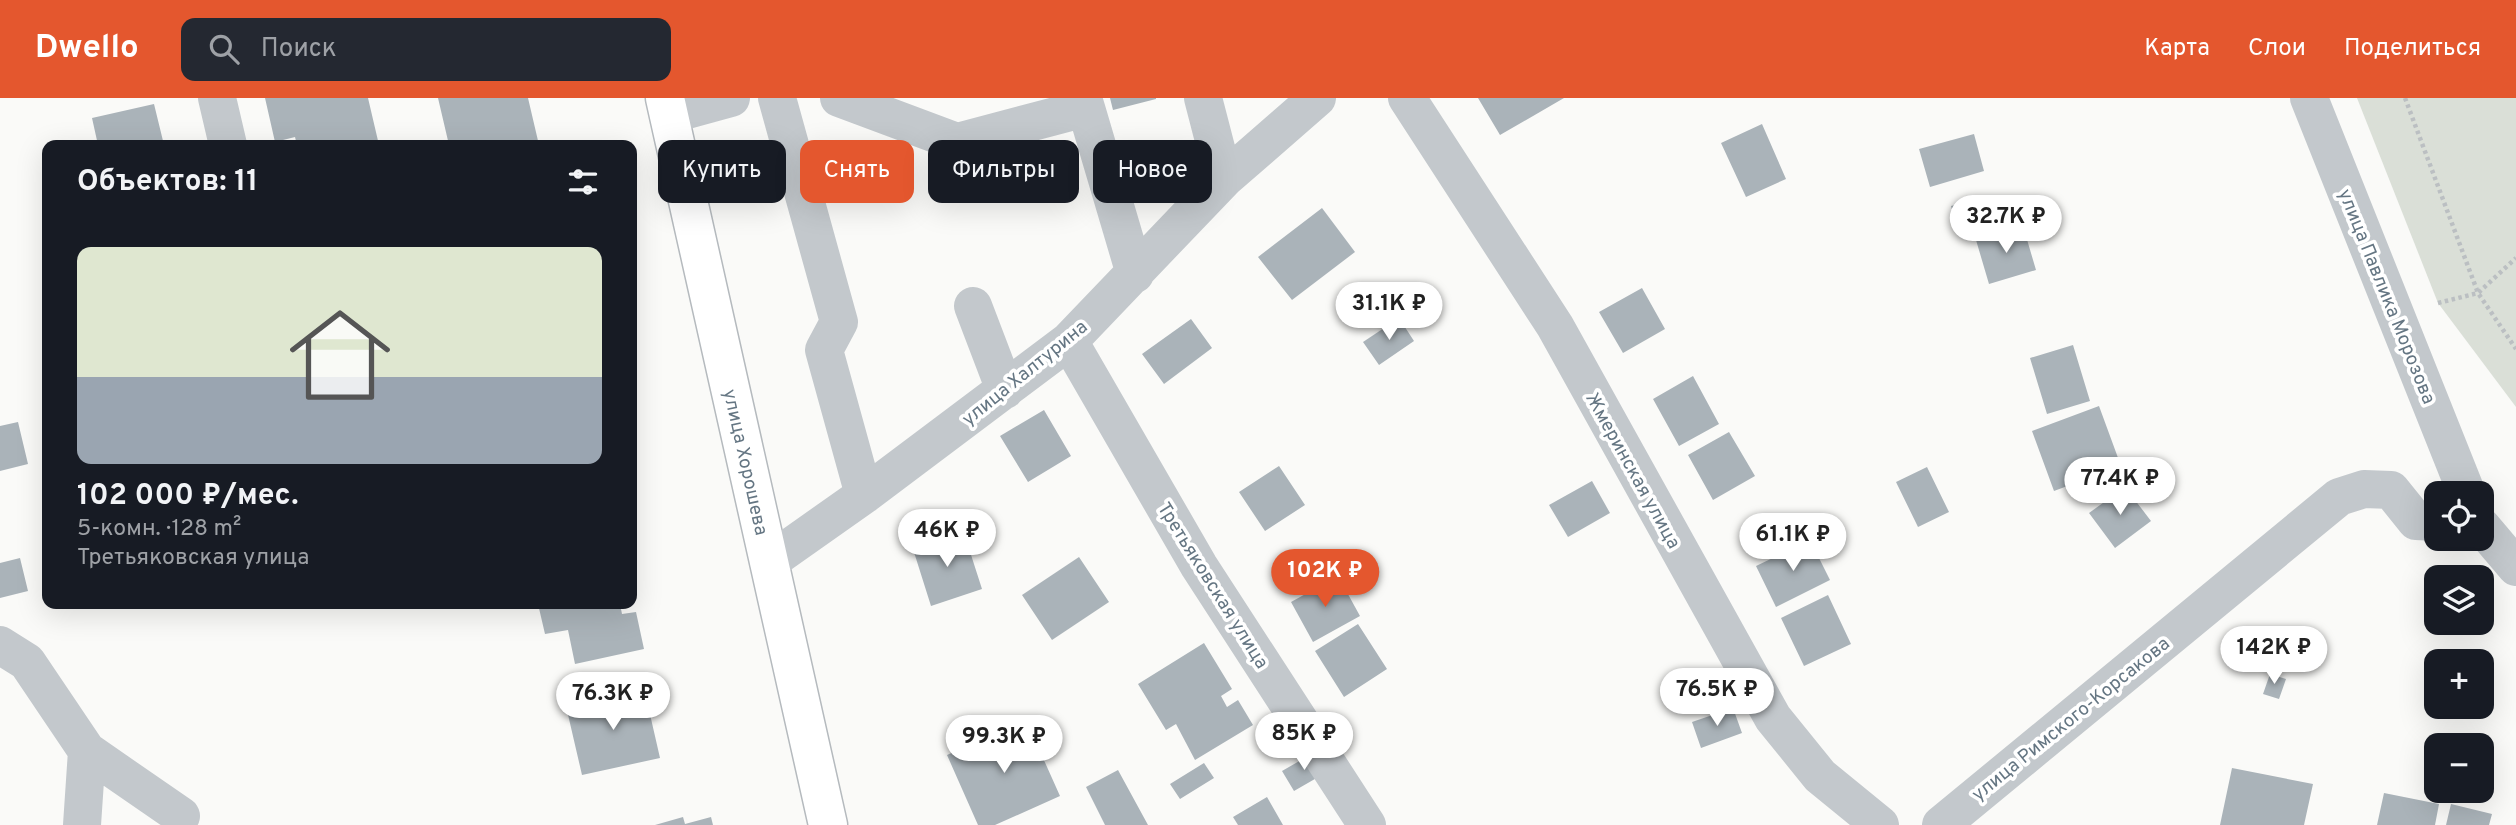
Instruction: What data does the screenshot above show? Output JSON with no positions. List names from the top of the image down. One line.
{"streets":{"main road":["улица Хорошева"],"street":["улица Павлика Морозова","улица Халтурина","Жмеринская улица","Третьяковская улица","улица Римского-Корсакова"]},"crossings":[["улица Халтурина","улица Хорошева"],["улица Халтурина","Третьяковская улица"]],"page":{"header":"Dwello","search":"Поиск","nav":["Карта","Слои","Поделиться"],"chip":["Купить","Снять","Фильтры","Новое"],"heading":"Объектов: 11","price":["32.7K ₽","31.1K ₽","77.4K ₽","46K ₽","61.1K ₽","102K ₽","142K ₽","76.5K ₽","76.3K ₽","85K ₽","99.3K ₽"],"list":[{"name":"102 000 ₽/мес.","note":"5-комн. · 128 m² · Третьяковская улица"}],"map_buttons":["+","−"]}}
